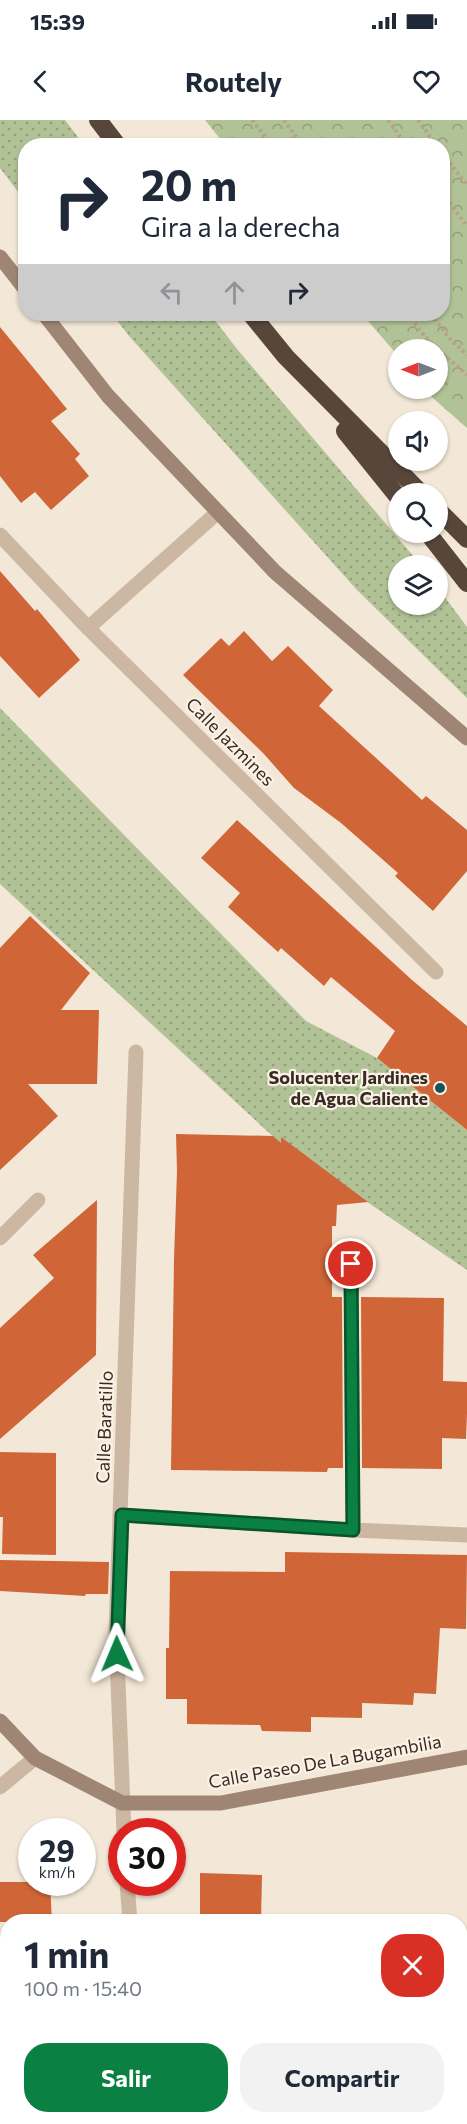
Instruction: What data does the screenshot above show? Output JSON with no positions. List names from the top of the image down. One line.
{"streets":{"street":["Calle Jazmines","Calle Baratillo","Calle Paseo De La Bugambilia"]},"crossings":[["Calle Baratillo","Calle Paseo De La Bugambilia"]],"places":["Solucenter Jardines de Agua Caliente"],"north":"left","page":{"status":"15:39","header":"Routely","turn":["20 m","Gira a la derecha"],"speed":"29 km/h","limit":"30","heading":["1 min","100 m · 15:40"],"buttons":["Salir","Compartir"]}}
